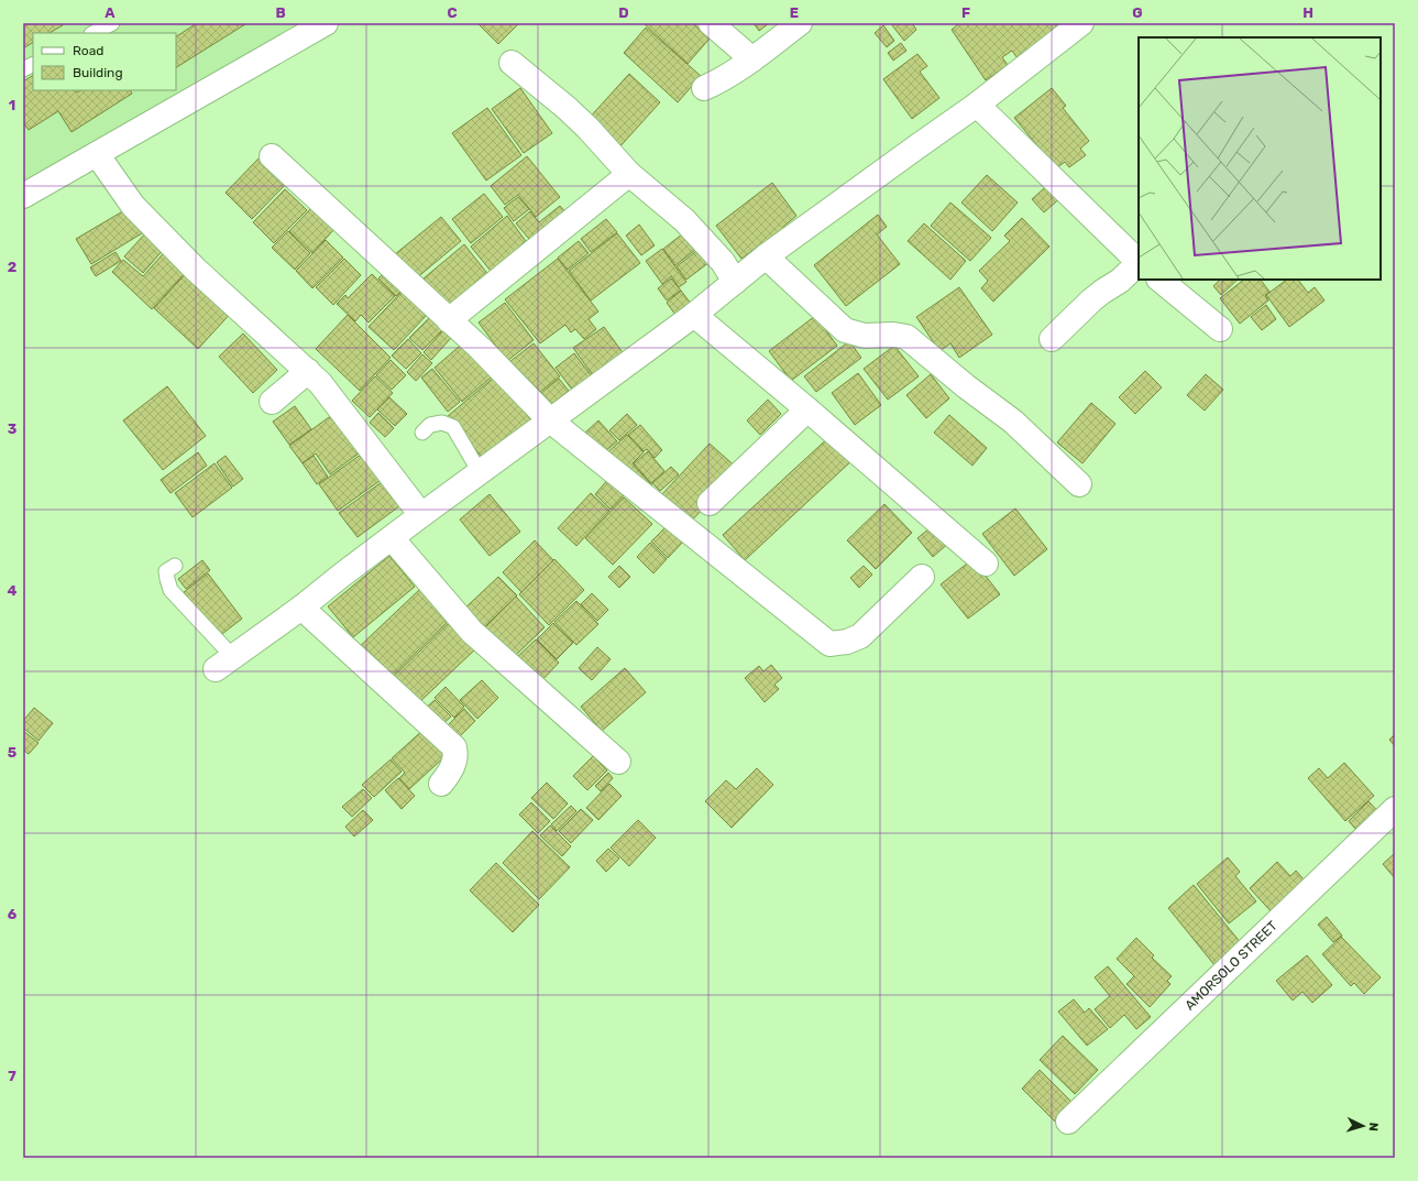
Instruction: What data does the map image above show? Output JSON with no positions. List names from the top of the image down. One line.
{"streets":{"street":["AMORSOLO STREET"]},"legend":["Road","Building"],"north":"right","grid":{"columns":["A","B","C","D","E","F","G","H"],"rows":["1","2","3","4","5","6","7"]}}
